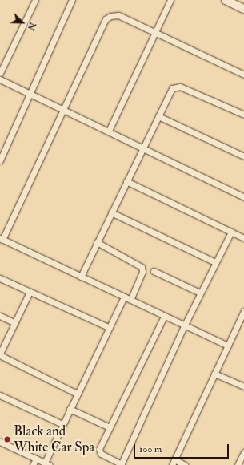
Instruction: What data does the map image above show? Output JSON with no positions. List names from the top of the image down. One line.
{"places":["Black and White Car Spa"],"scale_bar":"100 m","north":"bottom right"}
